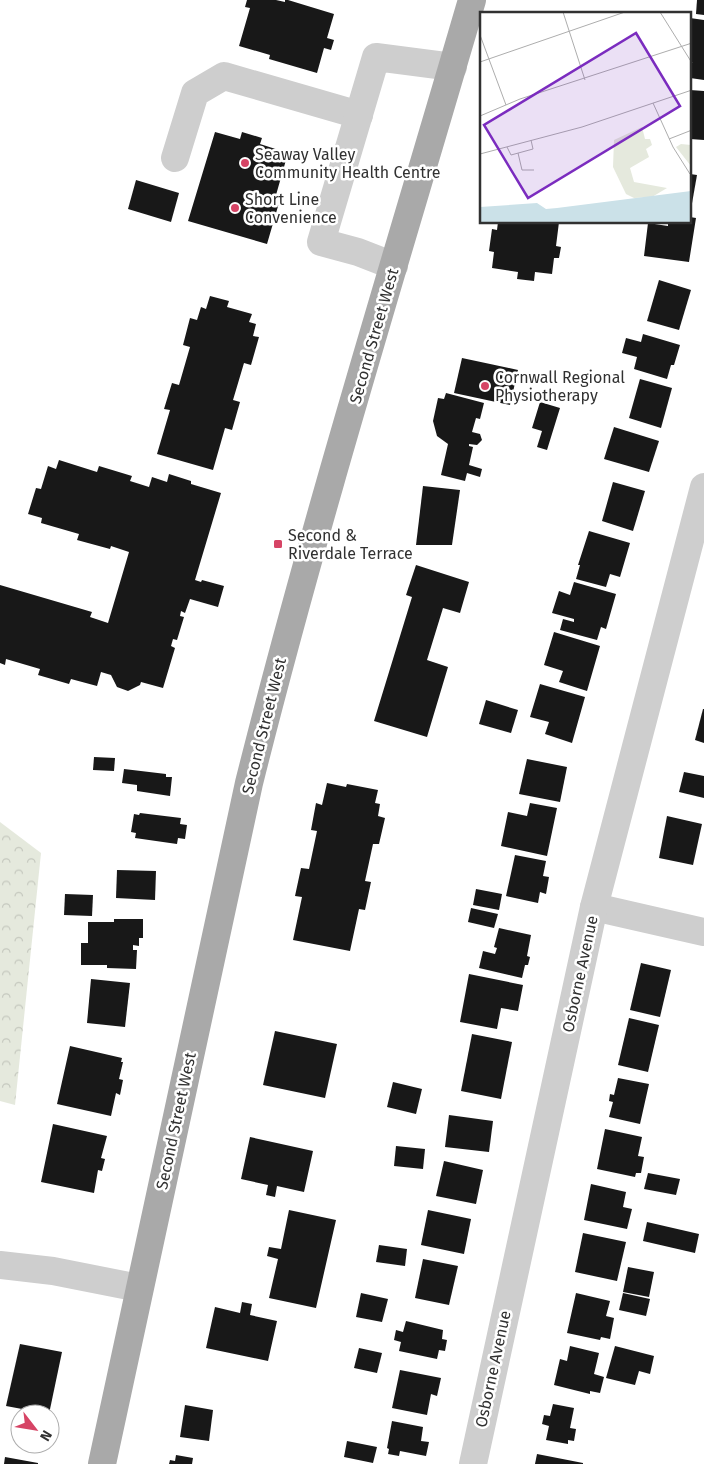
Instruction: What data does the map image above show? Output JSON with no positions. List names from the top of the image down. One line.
{"streets":{"main road":["Second Street West"],"street":["Osborne Avenue"]},"places":{"other":["Seaway Valley Community Health Centre","Short Line Convenience","Cornwall Regional Physiotherapy"],"transit":["Second & Riverdale Terrace"]},"north":"bottom right"}
